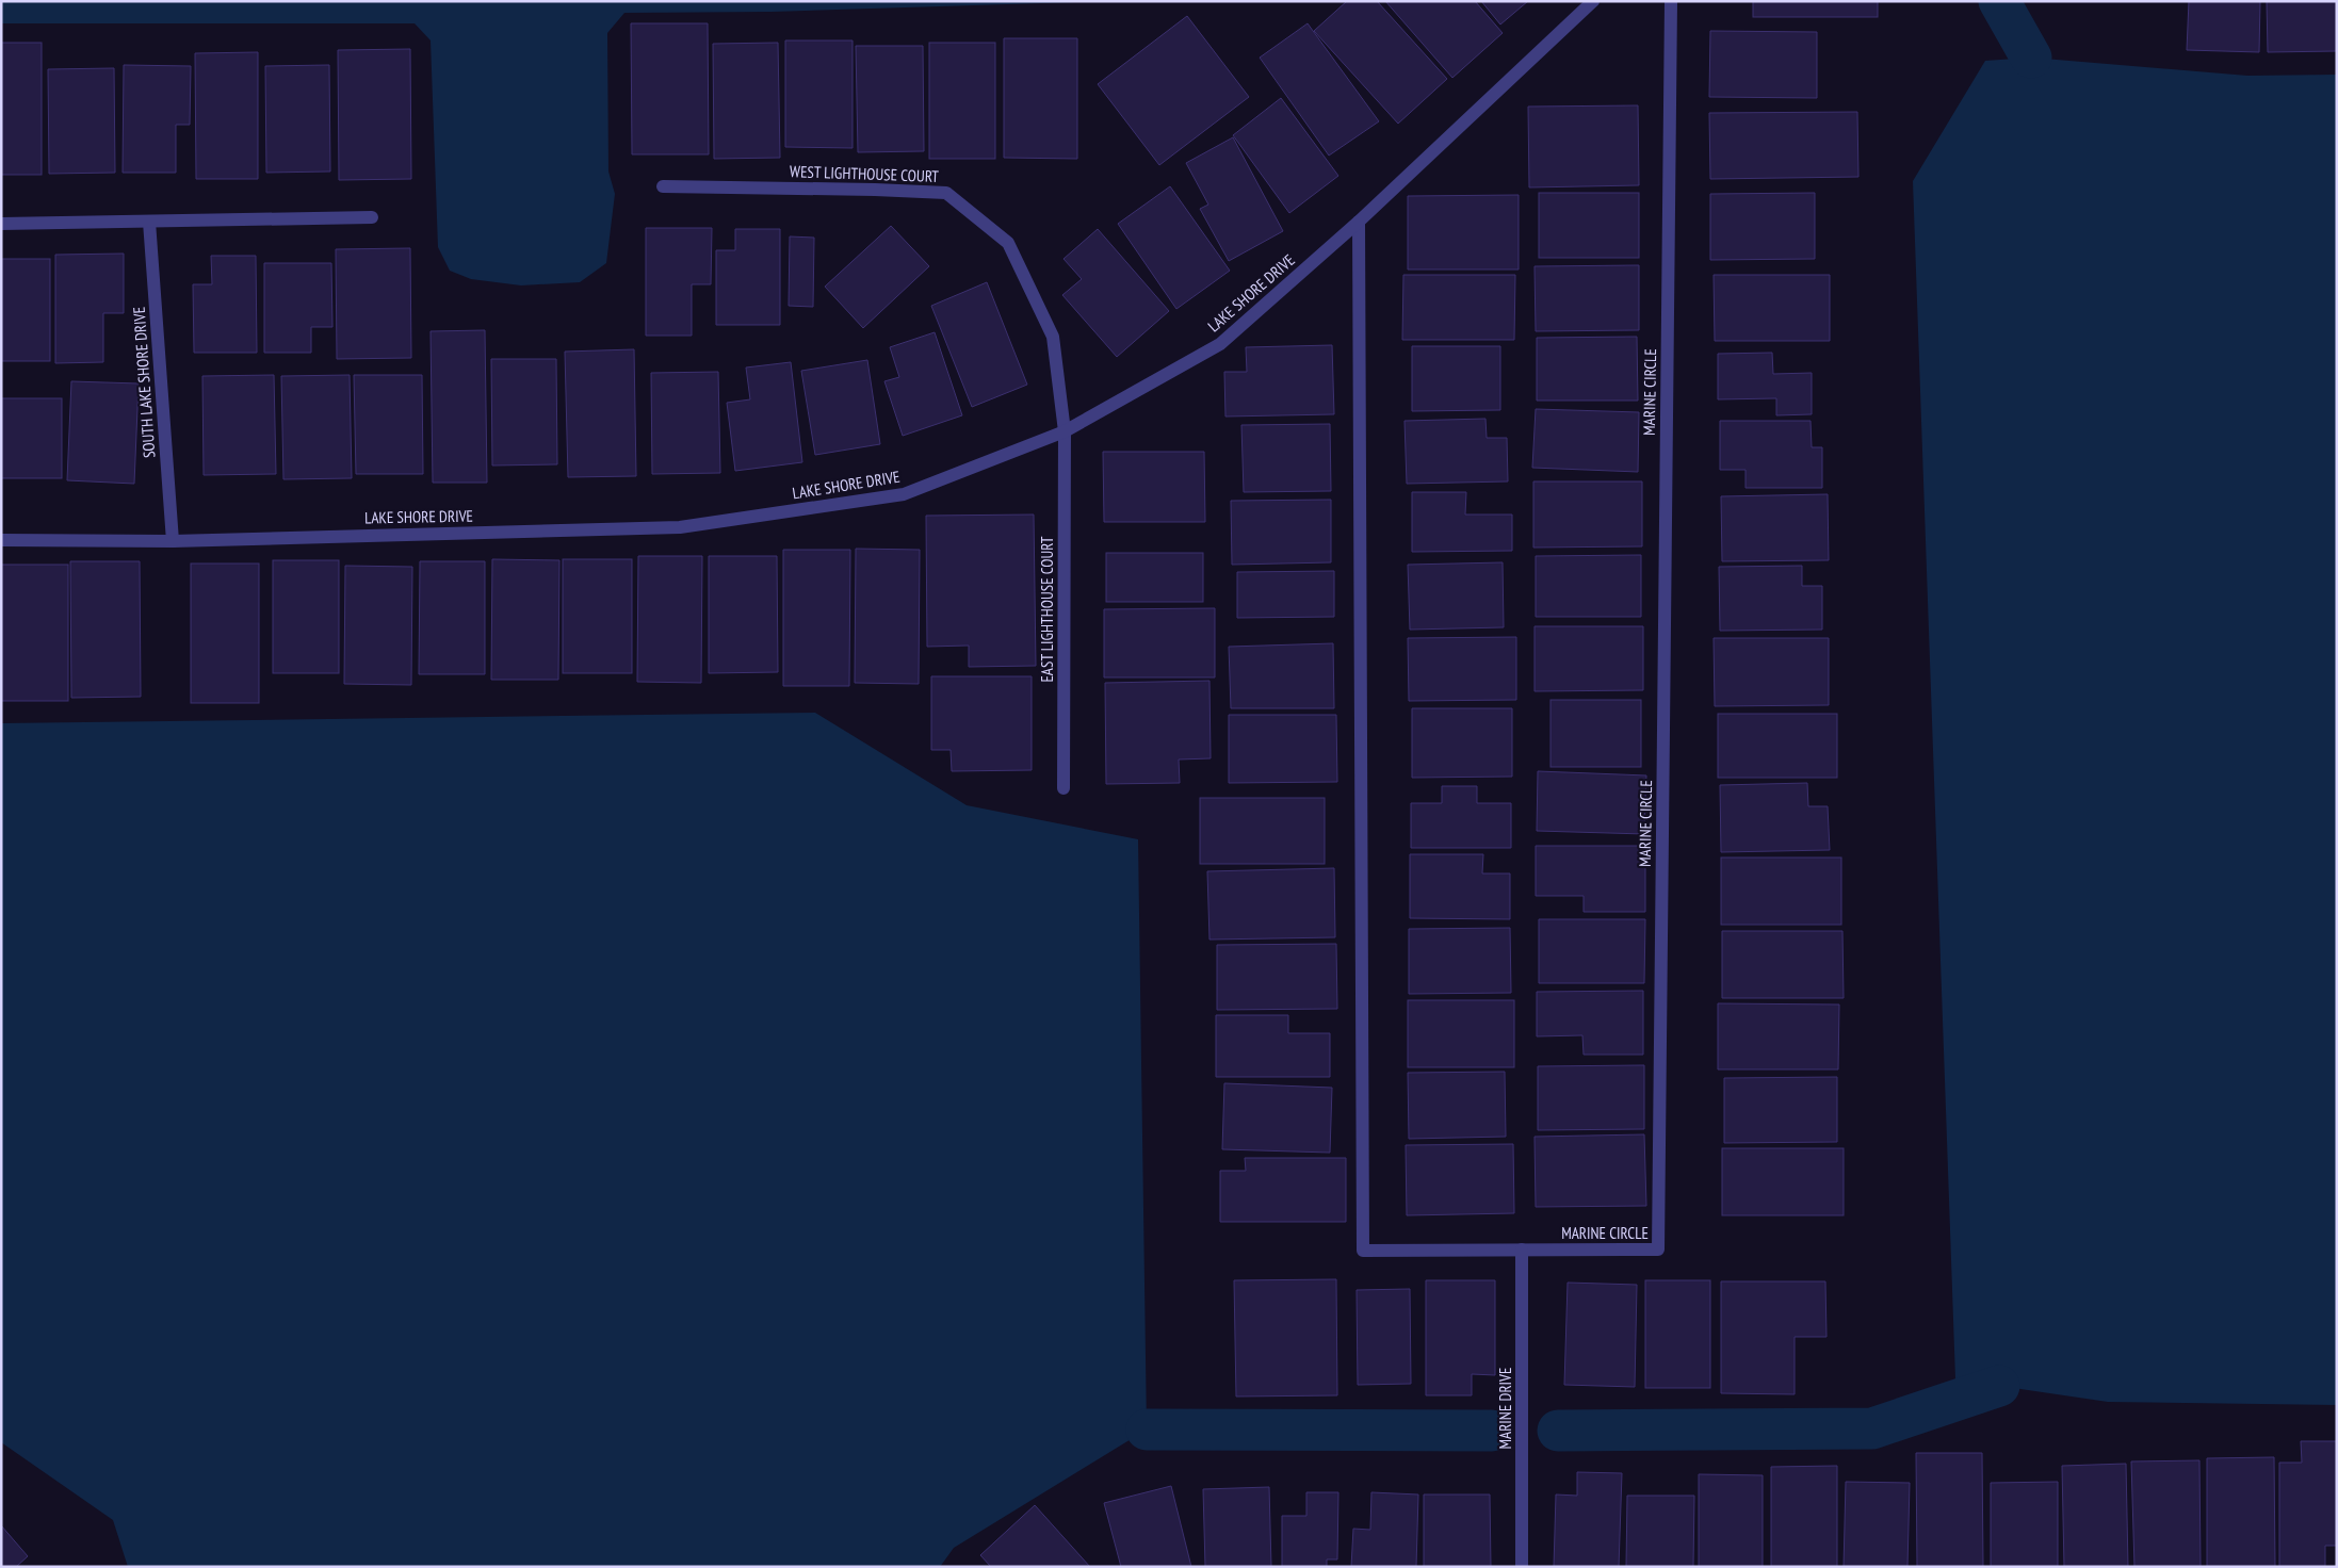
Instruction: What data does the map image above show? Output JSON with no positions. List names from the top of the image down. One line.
{"streets":{"street":["WEST LIGHTHOUSE COURT","LAKE SHORE DRIVE","SOUTH LAKE SHORE DRIVE","MARINE CIRCLE","EAST LIGHTHOUSE COURT","MARINE DRIVE"]},"crossings":[["WEST LIGHTHOUSE COURT","LAKE SHORE DRIVE"],["WEST LIGHTHOUSE COURT","EAST LIGHTHOUSE COURT"],["LAKE SHORE DRIVE","SOUTH LAKE SHORE DRIVE"],["LAKE SHORE DRIVE","MARINE CIRCLE"],["LAKE SHORE DRIVE","EAST LIGHTHOUSE COURT"],["MARINE CIRCLE","MARINE DRIVE"]]}
